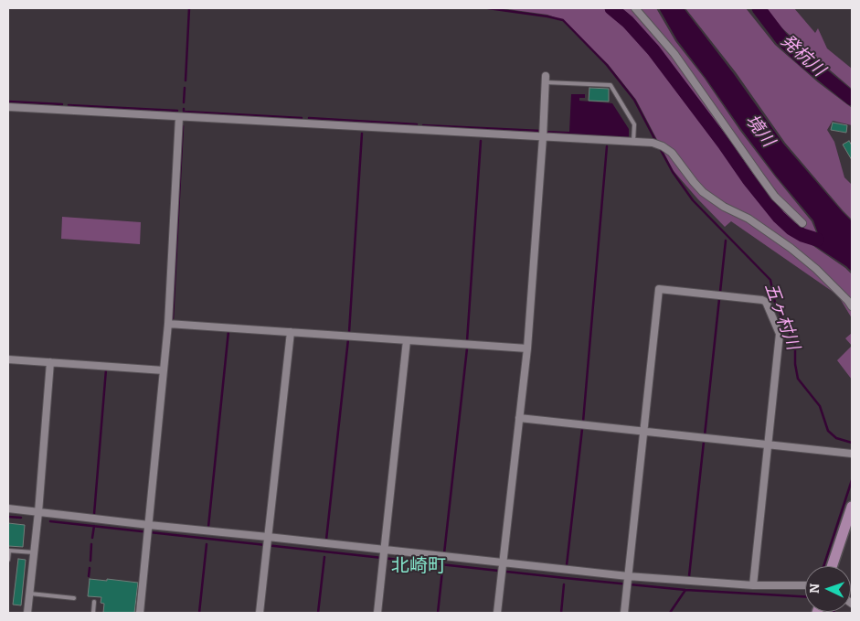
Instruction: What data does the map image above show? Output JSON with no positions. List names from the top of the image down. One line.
{"districts":["北崎町"],"water":["発杭川","境川","五ヶ村川"],"north":"left"}
